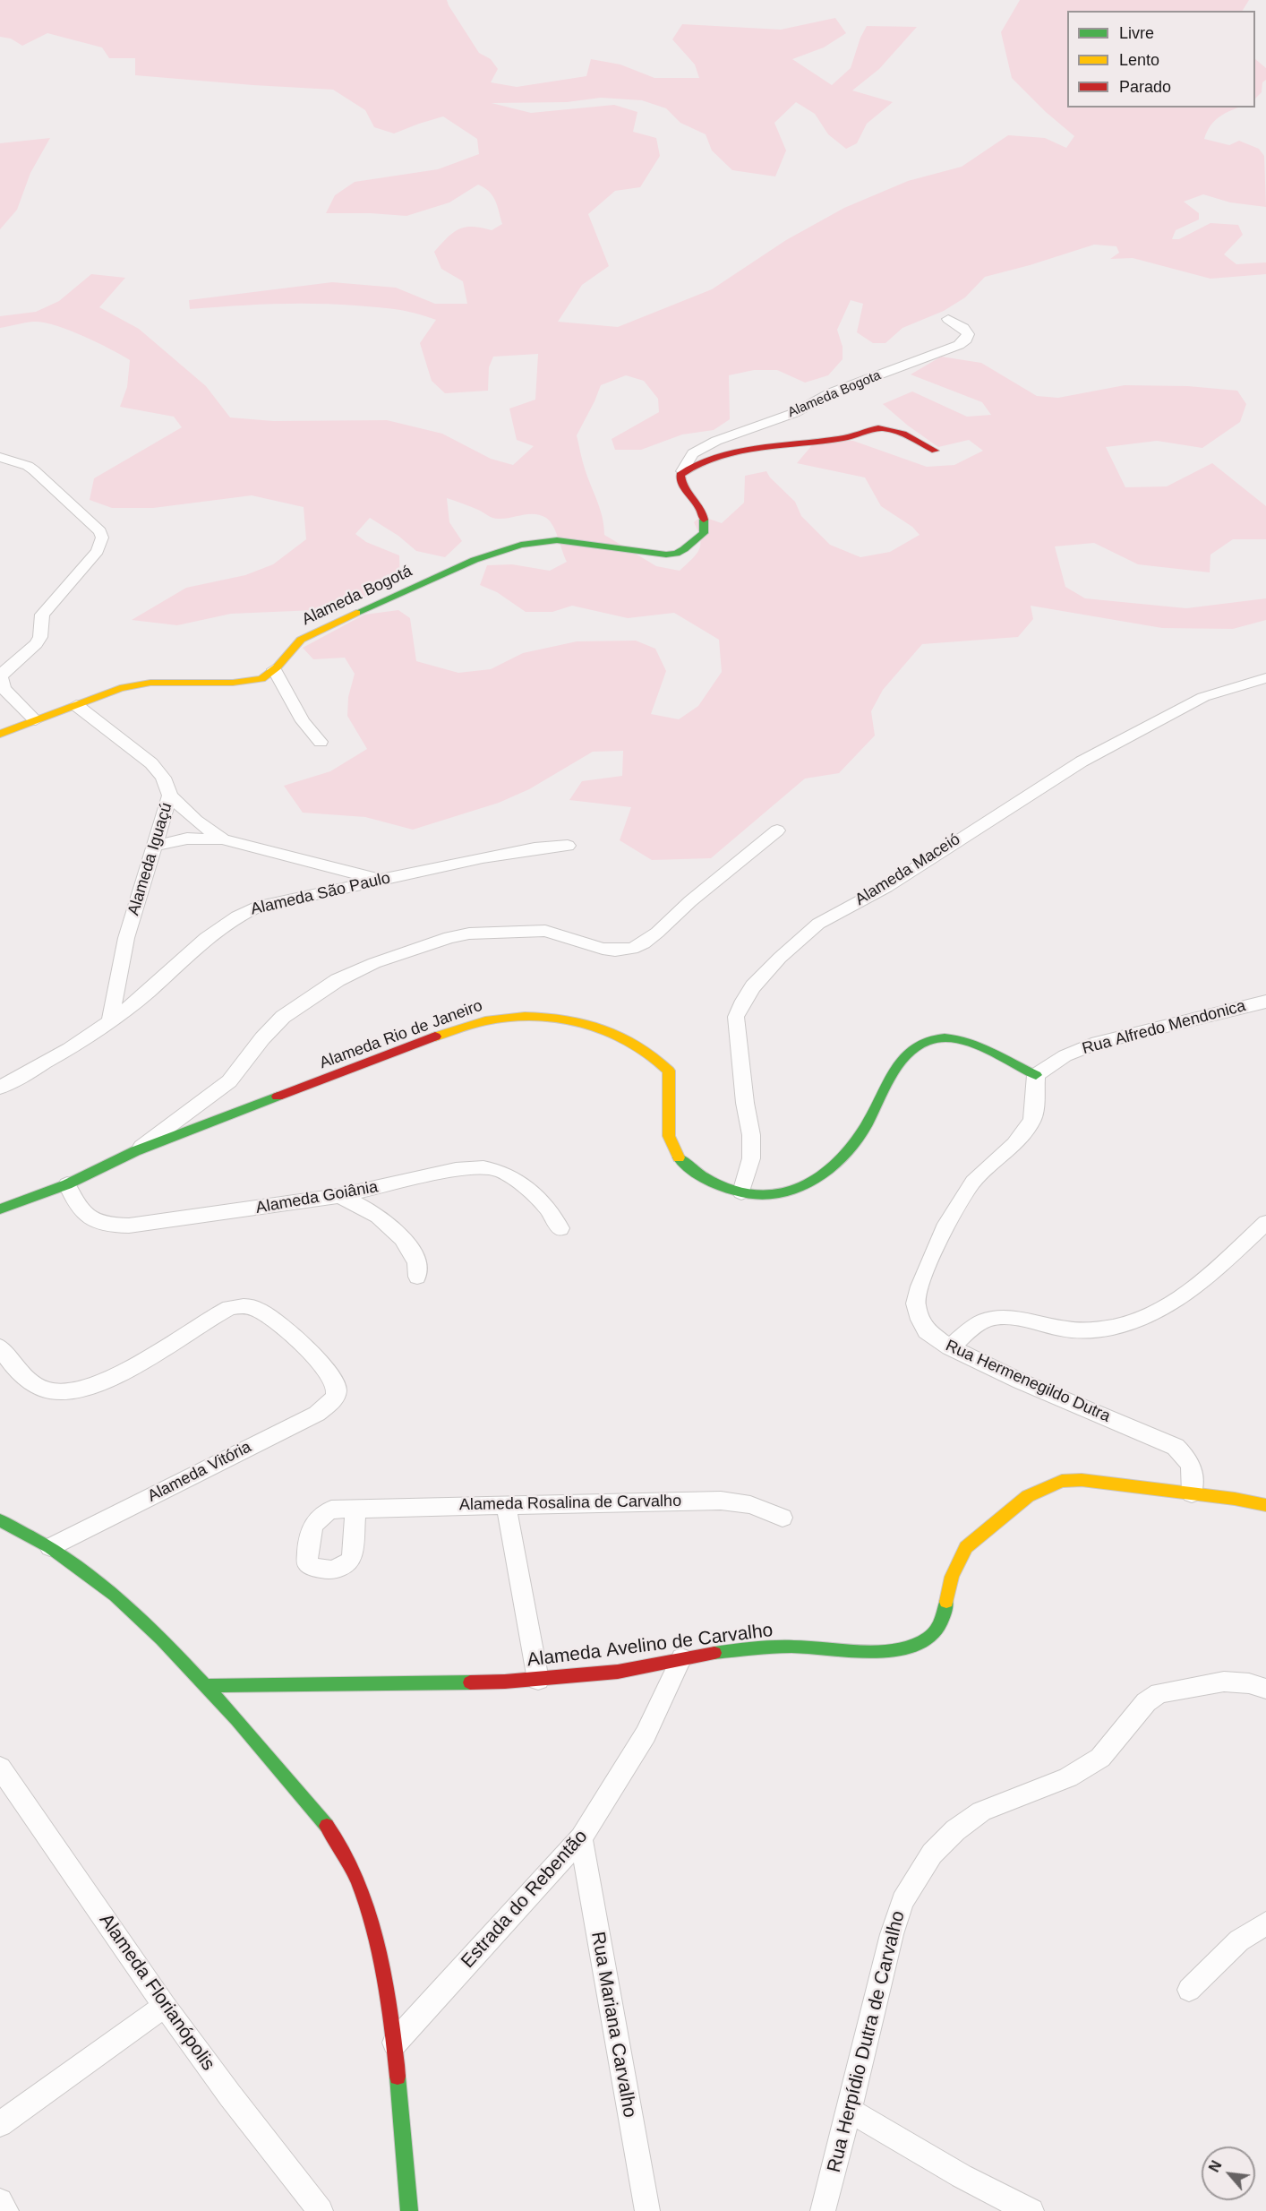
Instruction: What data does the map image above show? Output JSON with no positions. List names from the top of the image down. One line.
{"streets":{"street":["Alameda Bogota","Alameda Bogotá","Alameda Iguaçú","Alameda Maceió","Alameda São Paulo","Rua Alfredo Mendonica","Alameda Rio de Janeiro","Alameda Goiânia","Rua Hermenegildo Dutra","Alameda Vitória","Alameda Rosalina de Carvalho","Alameda Avelino de Carvalho","Estrada do Rebentão","Alameda Florianópolis","Rua Mariana Carvalho","Rua Herpídio Dutra de Carvalho"]},"crossings":[["Alameda Bogota","Alameda Bogotá"],["Alameda Bogotá","Alameda Iguaçú"],["Alameda Iguaçú","Alameda São Paulo"],["Alameda Maceió","Alameda Rio de Janeiro"],["Rua Alfredo Mendonica","Alameda Rio de Janeiro"],["Rua Alfredo Mendonica","Rua Hermenegildo Dutra"],["Alameda Rio de Janeiro","Alameda Goiânia"],["Alameda Rio de Janeiro","Rua Hermenegildo Dutra"],["Rua Hermenegildo Dutra","Alameda Avelino de Carvalho"],["Alameda Avelino de Carvalho","Estrada do Rebentão"],["Estrada do Rebentão","Rua Mariana Carvalho"]],"legend":["Livre","Lento","Parado"],"north":"top left"}
